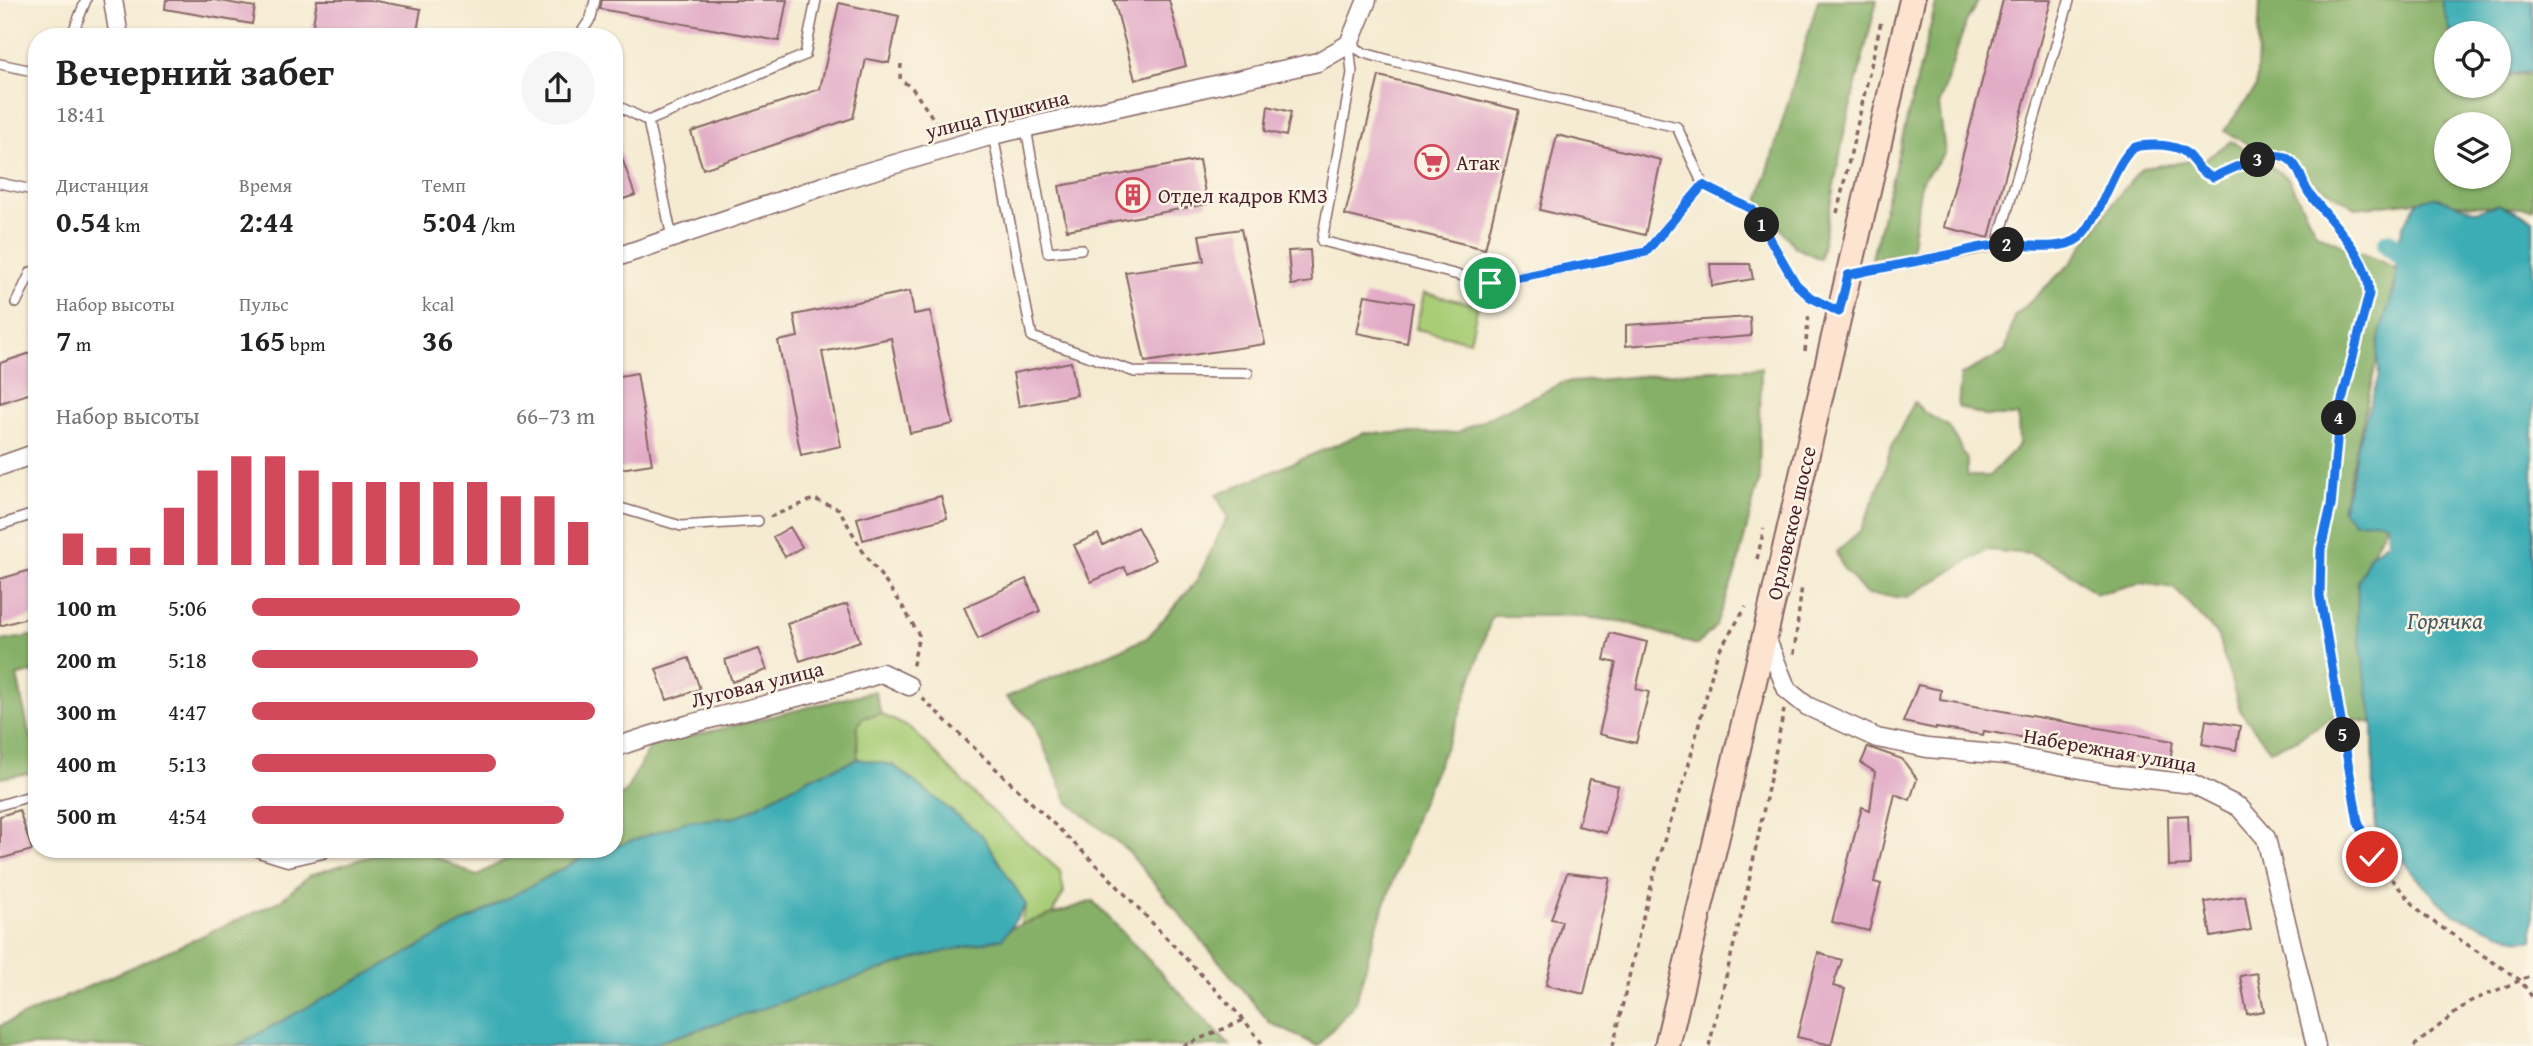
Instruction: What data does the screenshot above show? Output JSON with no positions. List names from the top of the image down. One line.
{"streets":{"main road":["Орловское шоссе"],"street":["улица Пушкина","Луговая улица","Набережная улица"]},"water":["Горячка"],"places":{"supermarket":["Атак"],"building":["Отдел кадров КМЗ"]},"page":{"heading":["Вечерний забег","18:41"],"pins":["3","1","2","4","5"],"stats":[["Дистанция","0.54 km"],["Время","2:44"],["Темп","5:04 /km"],["Набор высоты","7 m"],["Пульс","165 bpm"],["kcal","36"]],"chart":["Набор высоты","66–73 m"],"list":[{"name":"100 m","note":"5:06"},{"name":"200 m","note":"5:18"},{"name":"300 m","note":"4:47"},{"name":"400 m","note":"5:13"},{"name":"500 m","note":"4:54"}]}}
